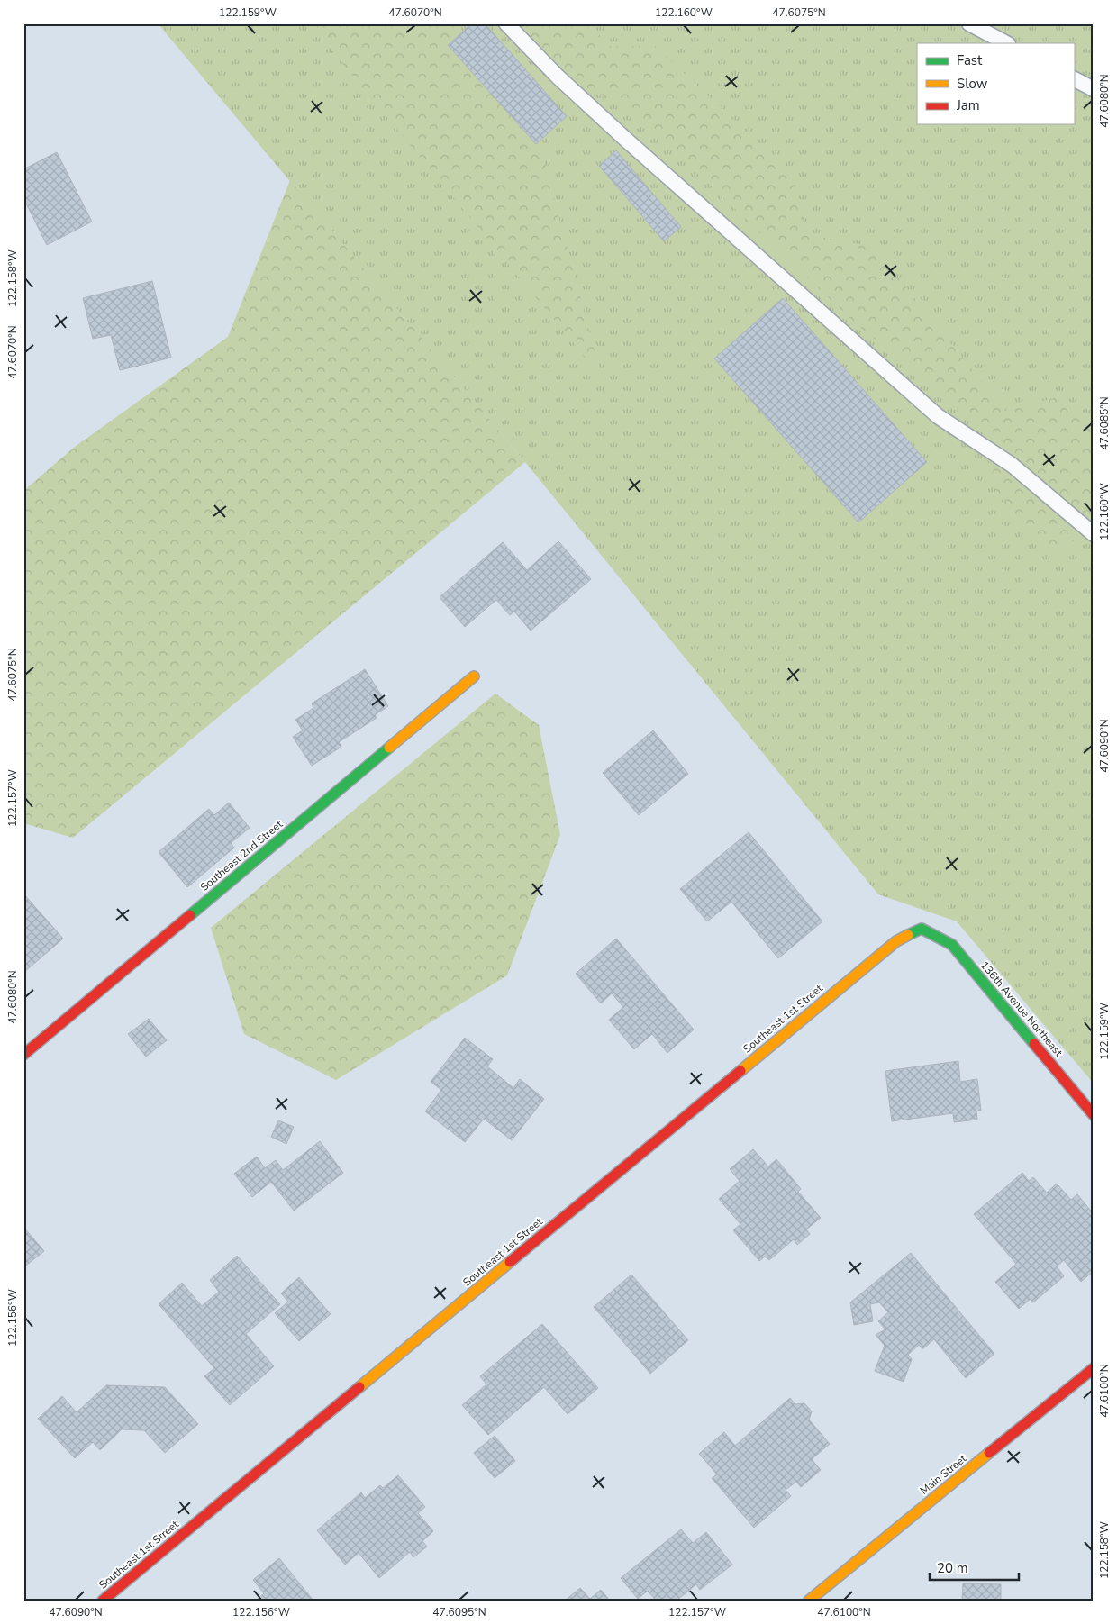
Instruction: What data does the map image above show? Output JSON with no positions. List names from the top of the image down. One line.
{"streets":{"street":["Southeast 2nd Street","136th Avenue Northeast","Southeast 1st Street","Main Street"]},"crossings":[["136th Avenue Northeast","Southeast 1st Street"]],"legend":["Fast","Slow","Jam"],"scale_bar":"20 m","coordinates":["122.159°W","47.6070°N","122.160°W","47.6075°N","47.6080°N","122.158°W","47.6085°N","47.6090°N","122.157°W","122.156°W","47.6100°N","47.6095°N"]}
